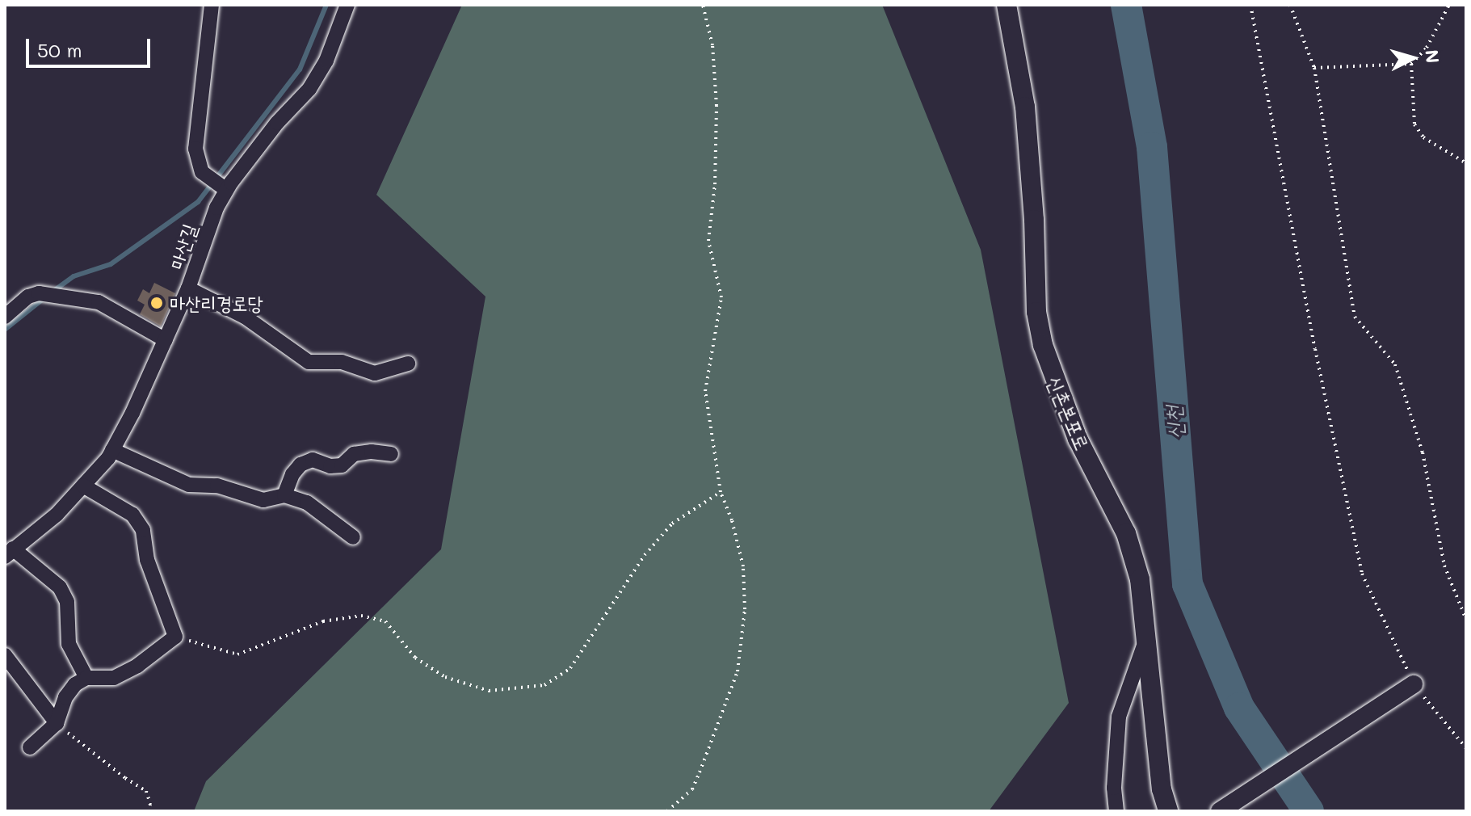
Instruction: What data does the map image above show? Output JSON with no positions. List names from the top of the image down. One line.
{"streets":{"main road":["신촌본포로"],"street":["마산길"]},"water":["신천"],"places":["마산리경로당"],"scale_bar":"50 m","north":"right"}
